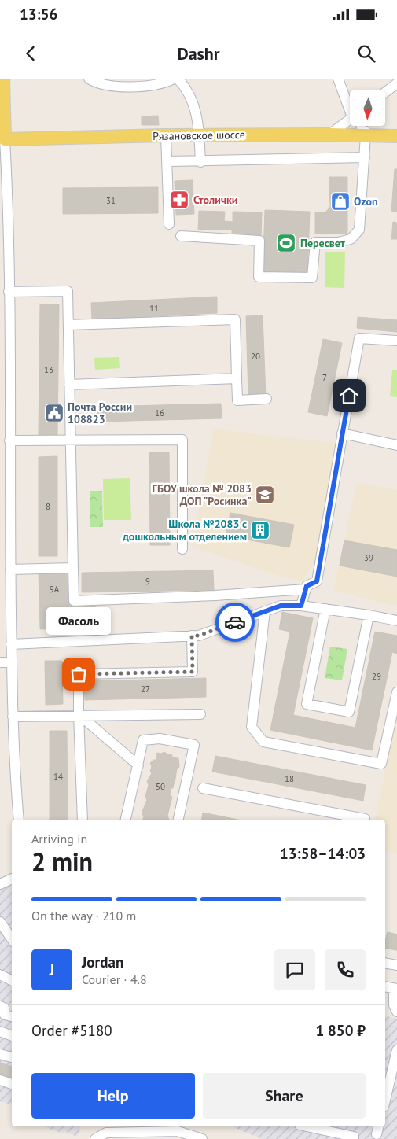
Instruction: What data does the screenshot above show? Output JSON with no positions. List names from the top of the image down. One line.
{"streets":{"main road":["Рязановское шоссе"]},"places":{"pharmacy":["Столички"],"shop":["Ozon"],"sports":["Пересвет"],"public building":["Почта России 108823"],"school or university":["ГБОУ школа № 2083 ДОП \"Росинка\""],"building":["Школа №2083 с дошкольным отделением"],"other":["Фасоль"]},"house_numbers":["31","11","20","13","7","16","8","39","9","9А","29","27","14","18","50"],"north":"bottom","page":{"status":"13:56","header":"Dashr","bubble":"Фасоль","heading":["2 min","Arriving in","13:58–14:03"],"panel":["Jordan","Courier · 4.8","Order #5180","1 850 ₽"],"bar":"On the way · 210 m","round":"J","buttons":["Help","Share"]}}
